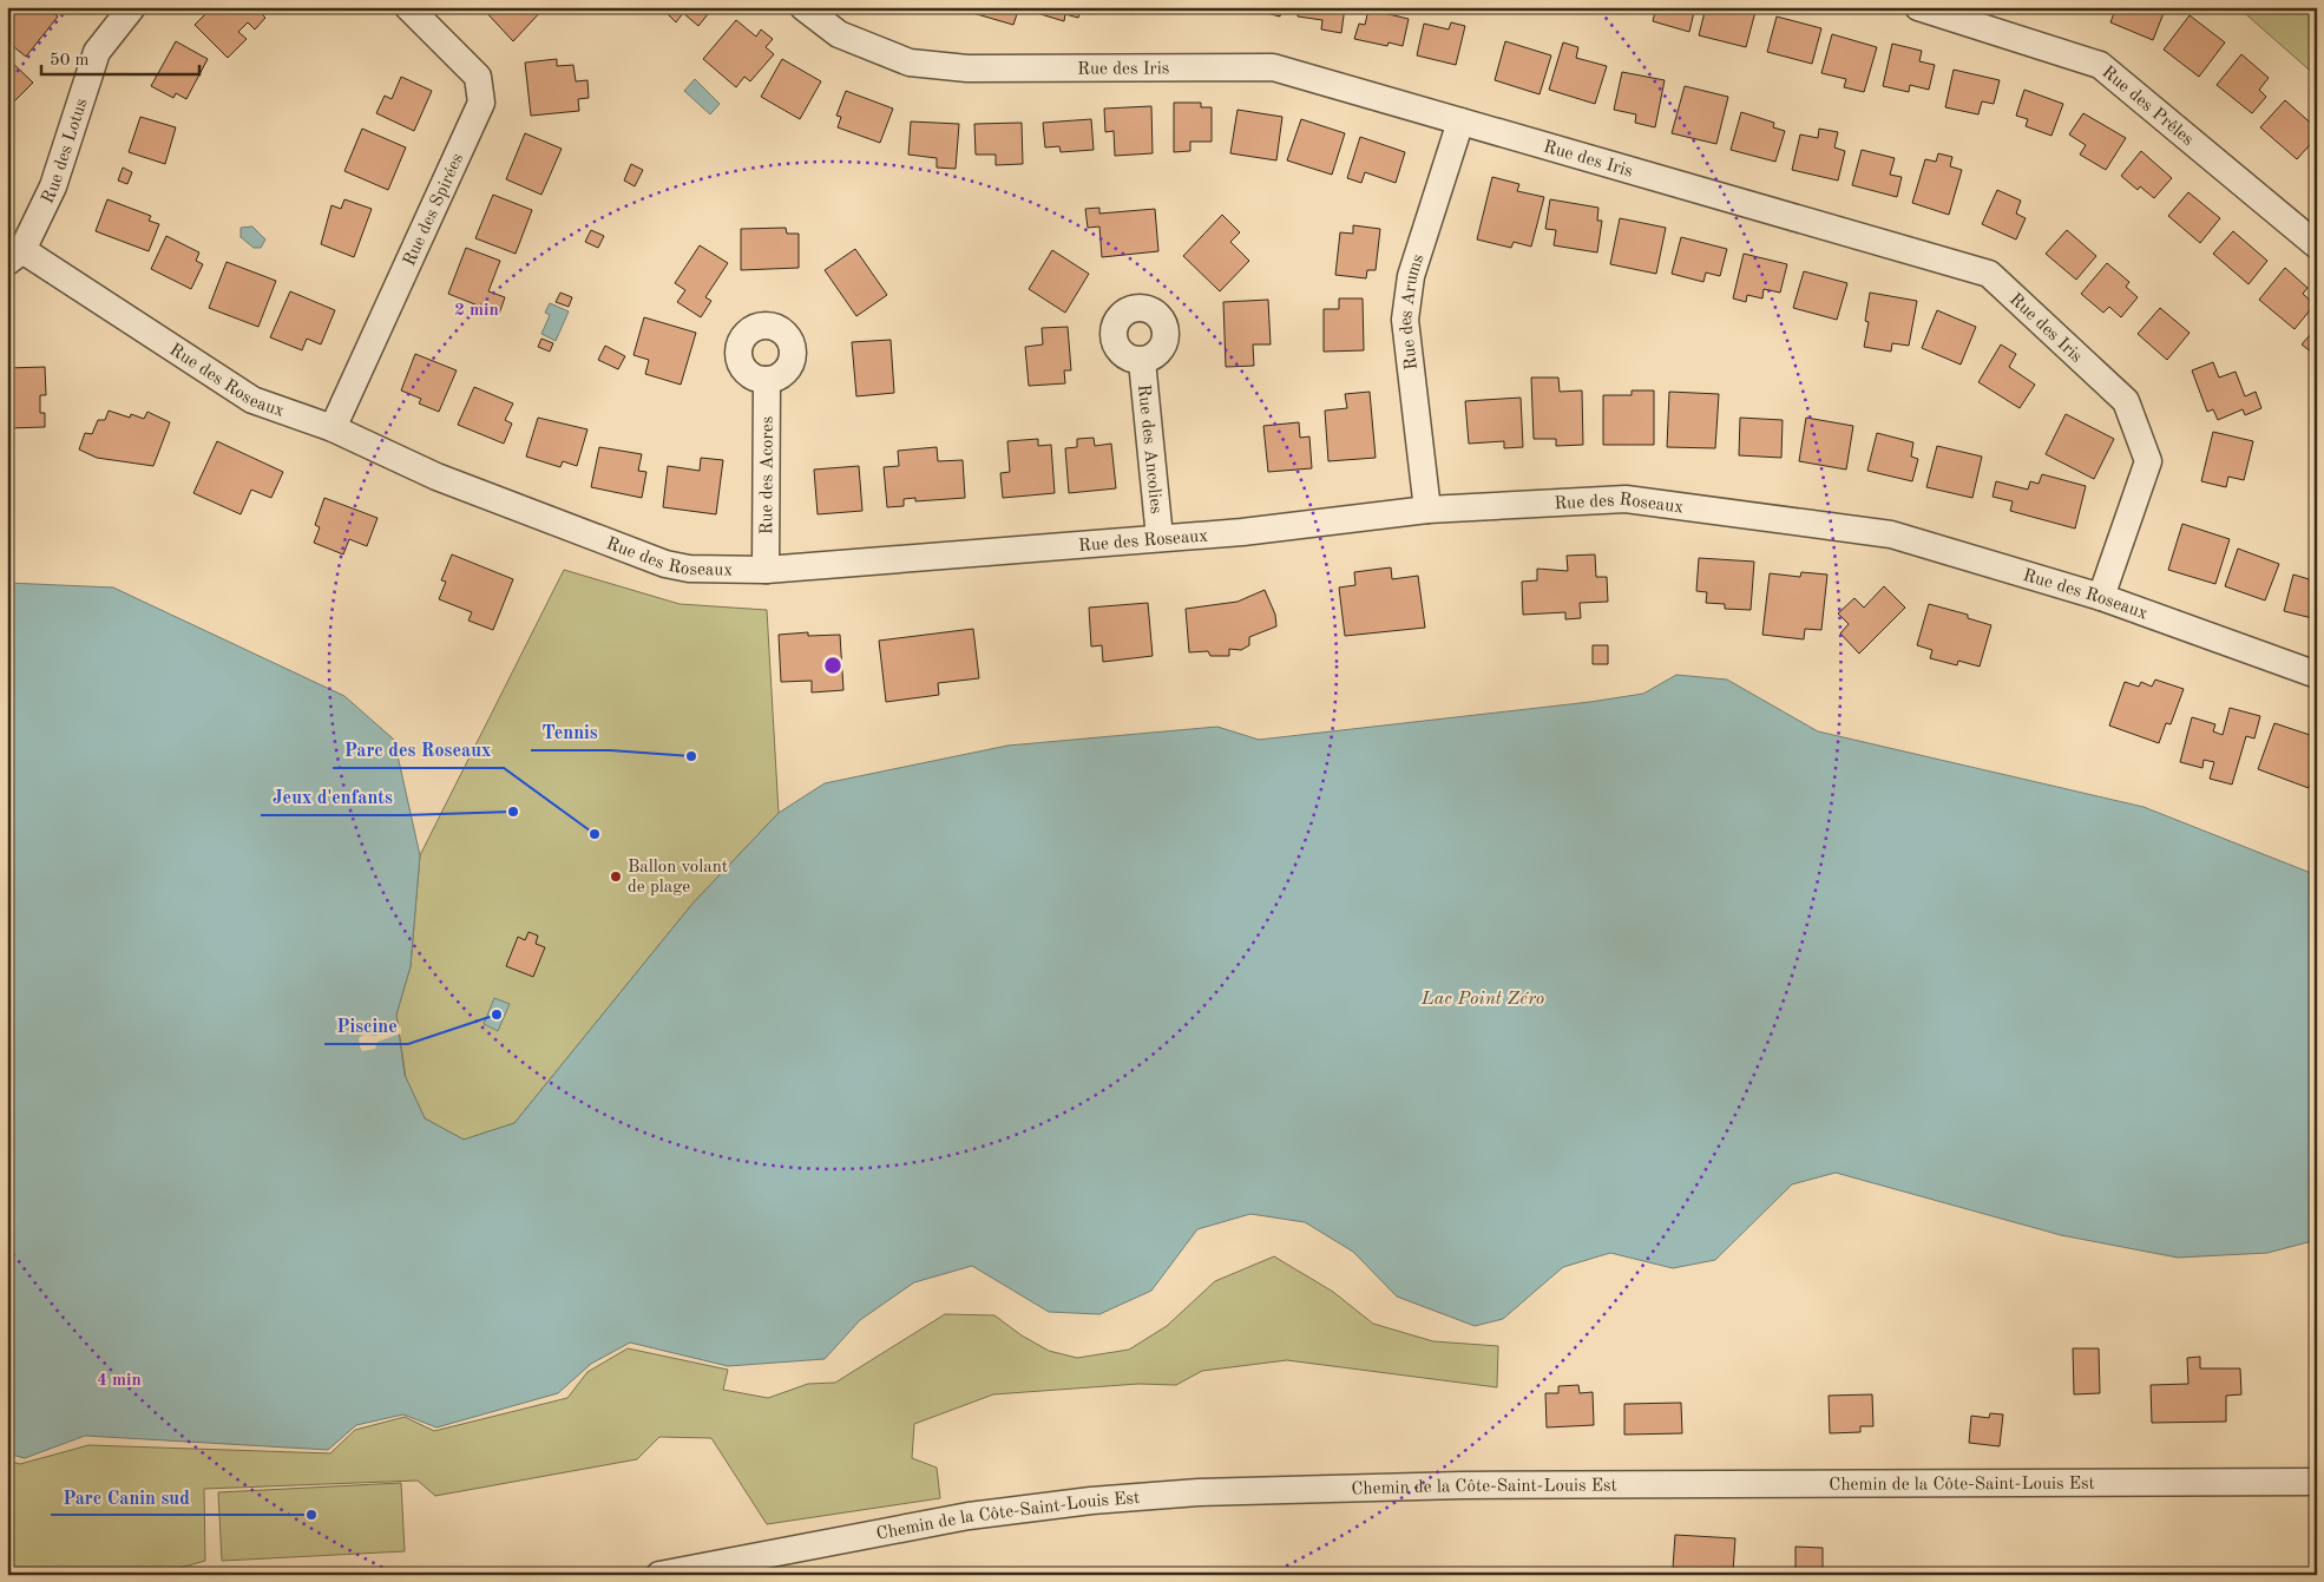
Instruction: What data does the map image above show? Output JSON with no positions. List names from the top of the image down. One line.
{"streets":{"street":["Rue des Iris","Rue des Prêles","Rue des Lotus","Rue des Spirées","Rue des Arums","Rue des Roseaux","Rue des Ancolies","Rue des Acores","Chemin de la Côte-Saint-Louis Est"]},"crossings":[["Rue des Iris","Rue des Arums"],["Rue des Iris","Rue des Roseaux"],["Rue des Lotus","Rue des Roseaux"],["Rue des Spirées","Rue des Roseaux"],["Rue des Arums","Rue des Roseaux"],["Rue des Roseaux","Rue des Ancolies"],["Rue des Roseaux","Rue des Acores"]],"water":["Lac Point Zéro"],"places":["Tennis","Jeux d'enfants","Parc des Roseaux","Ballon volant de plage","Piscine","Parc Canin sud"],"scale_bar":"50 m","rings":["2 min","4 min"]}
